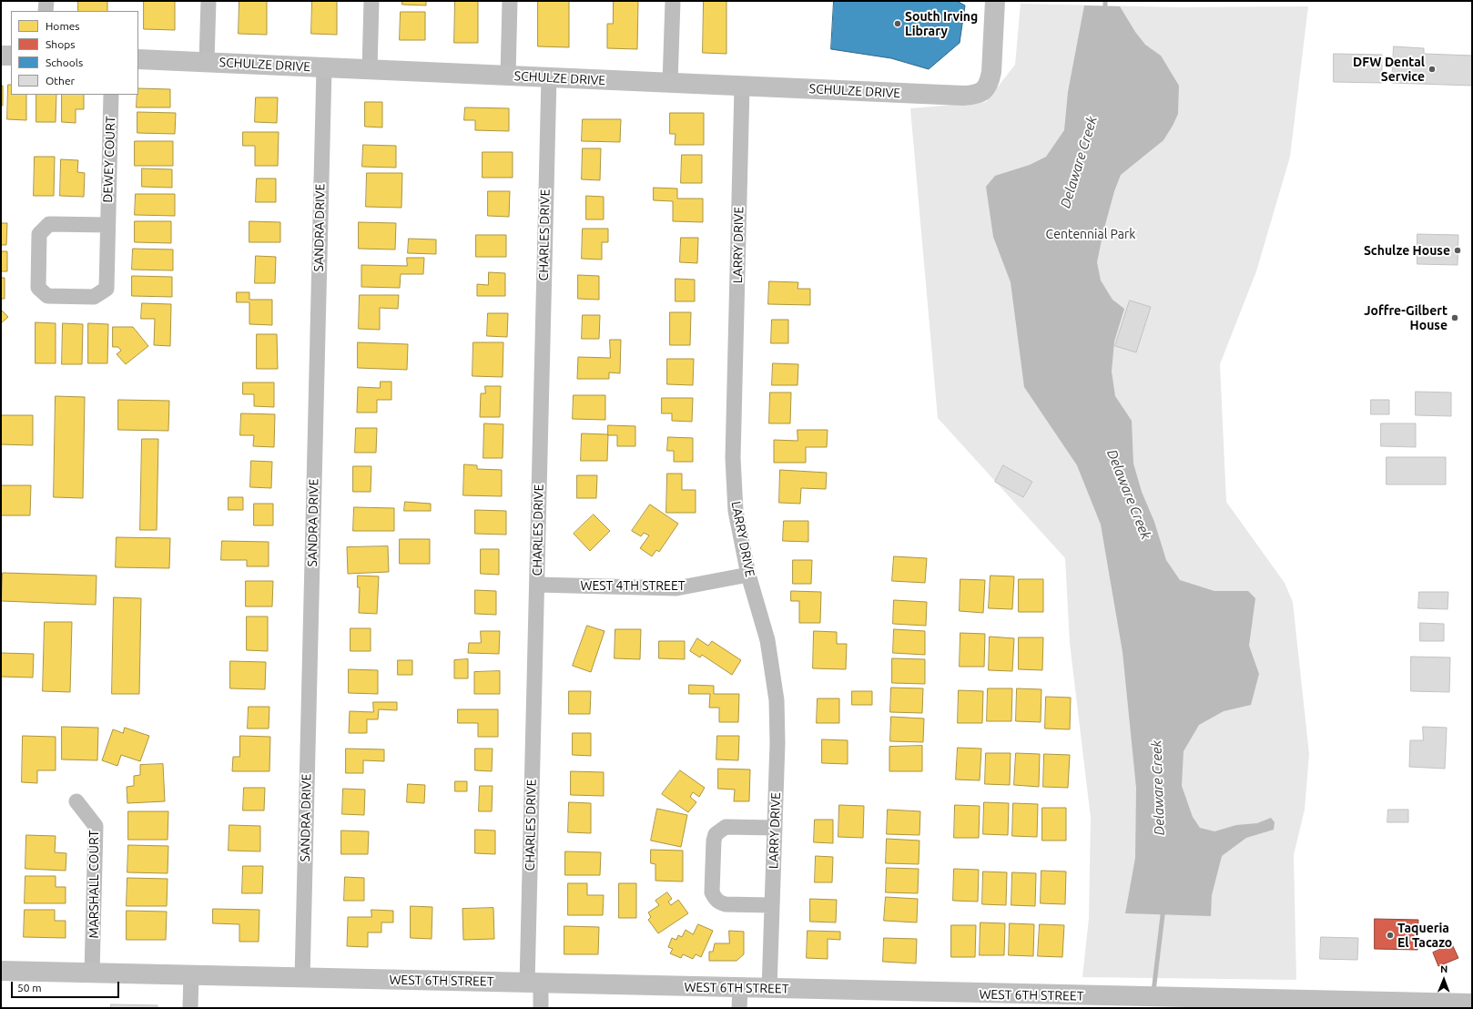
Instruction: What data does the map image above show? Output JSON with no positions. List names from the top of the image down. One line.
{"streets":{"street":["SCHULZE DRIVE","DEWEY COURT","SANDRA DRIVE","CHARLES DRIVE","LARRY DRIVE","WEST 4TH STREET","MARSHALL COURT","WEST 6TH STREET"]},"crossings":[["SCHULZE DRIVE","SANDRA DRIVE"],["SCHULZE DRIVE","CHARLES DRIVE"],["SCHULZE DRIVE","LARRY DRIVE"],["SANDRA DRIVE","WEST 6TH STREET"],["CHARLES DRIVE","WEST 4TH STREET"],["CHARLES DRIVE","WEST 6TH STREET"],["LARRY DRIVE","WEST 4TH STREET"],["LARRY DRIVE","WEST 6TH STREET"],["MARSHALL COURT","WEST 6TH STREET"]],"water":["Delaware Creek"],"parks":["Centennial Park"],"places":["South Irving Library","DFW Dental Service","Schulze House","Joffre-Gilbert House","Taqueria El Tacazo"],"legend":["Homes","Shops","Schools","Other"],"scale_bar":"50 m","north":"top"}
